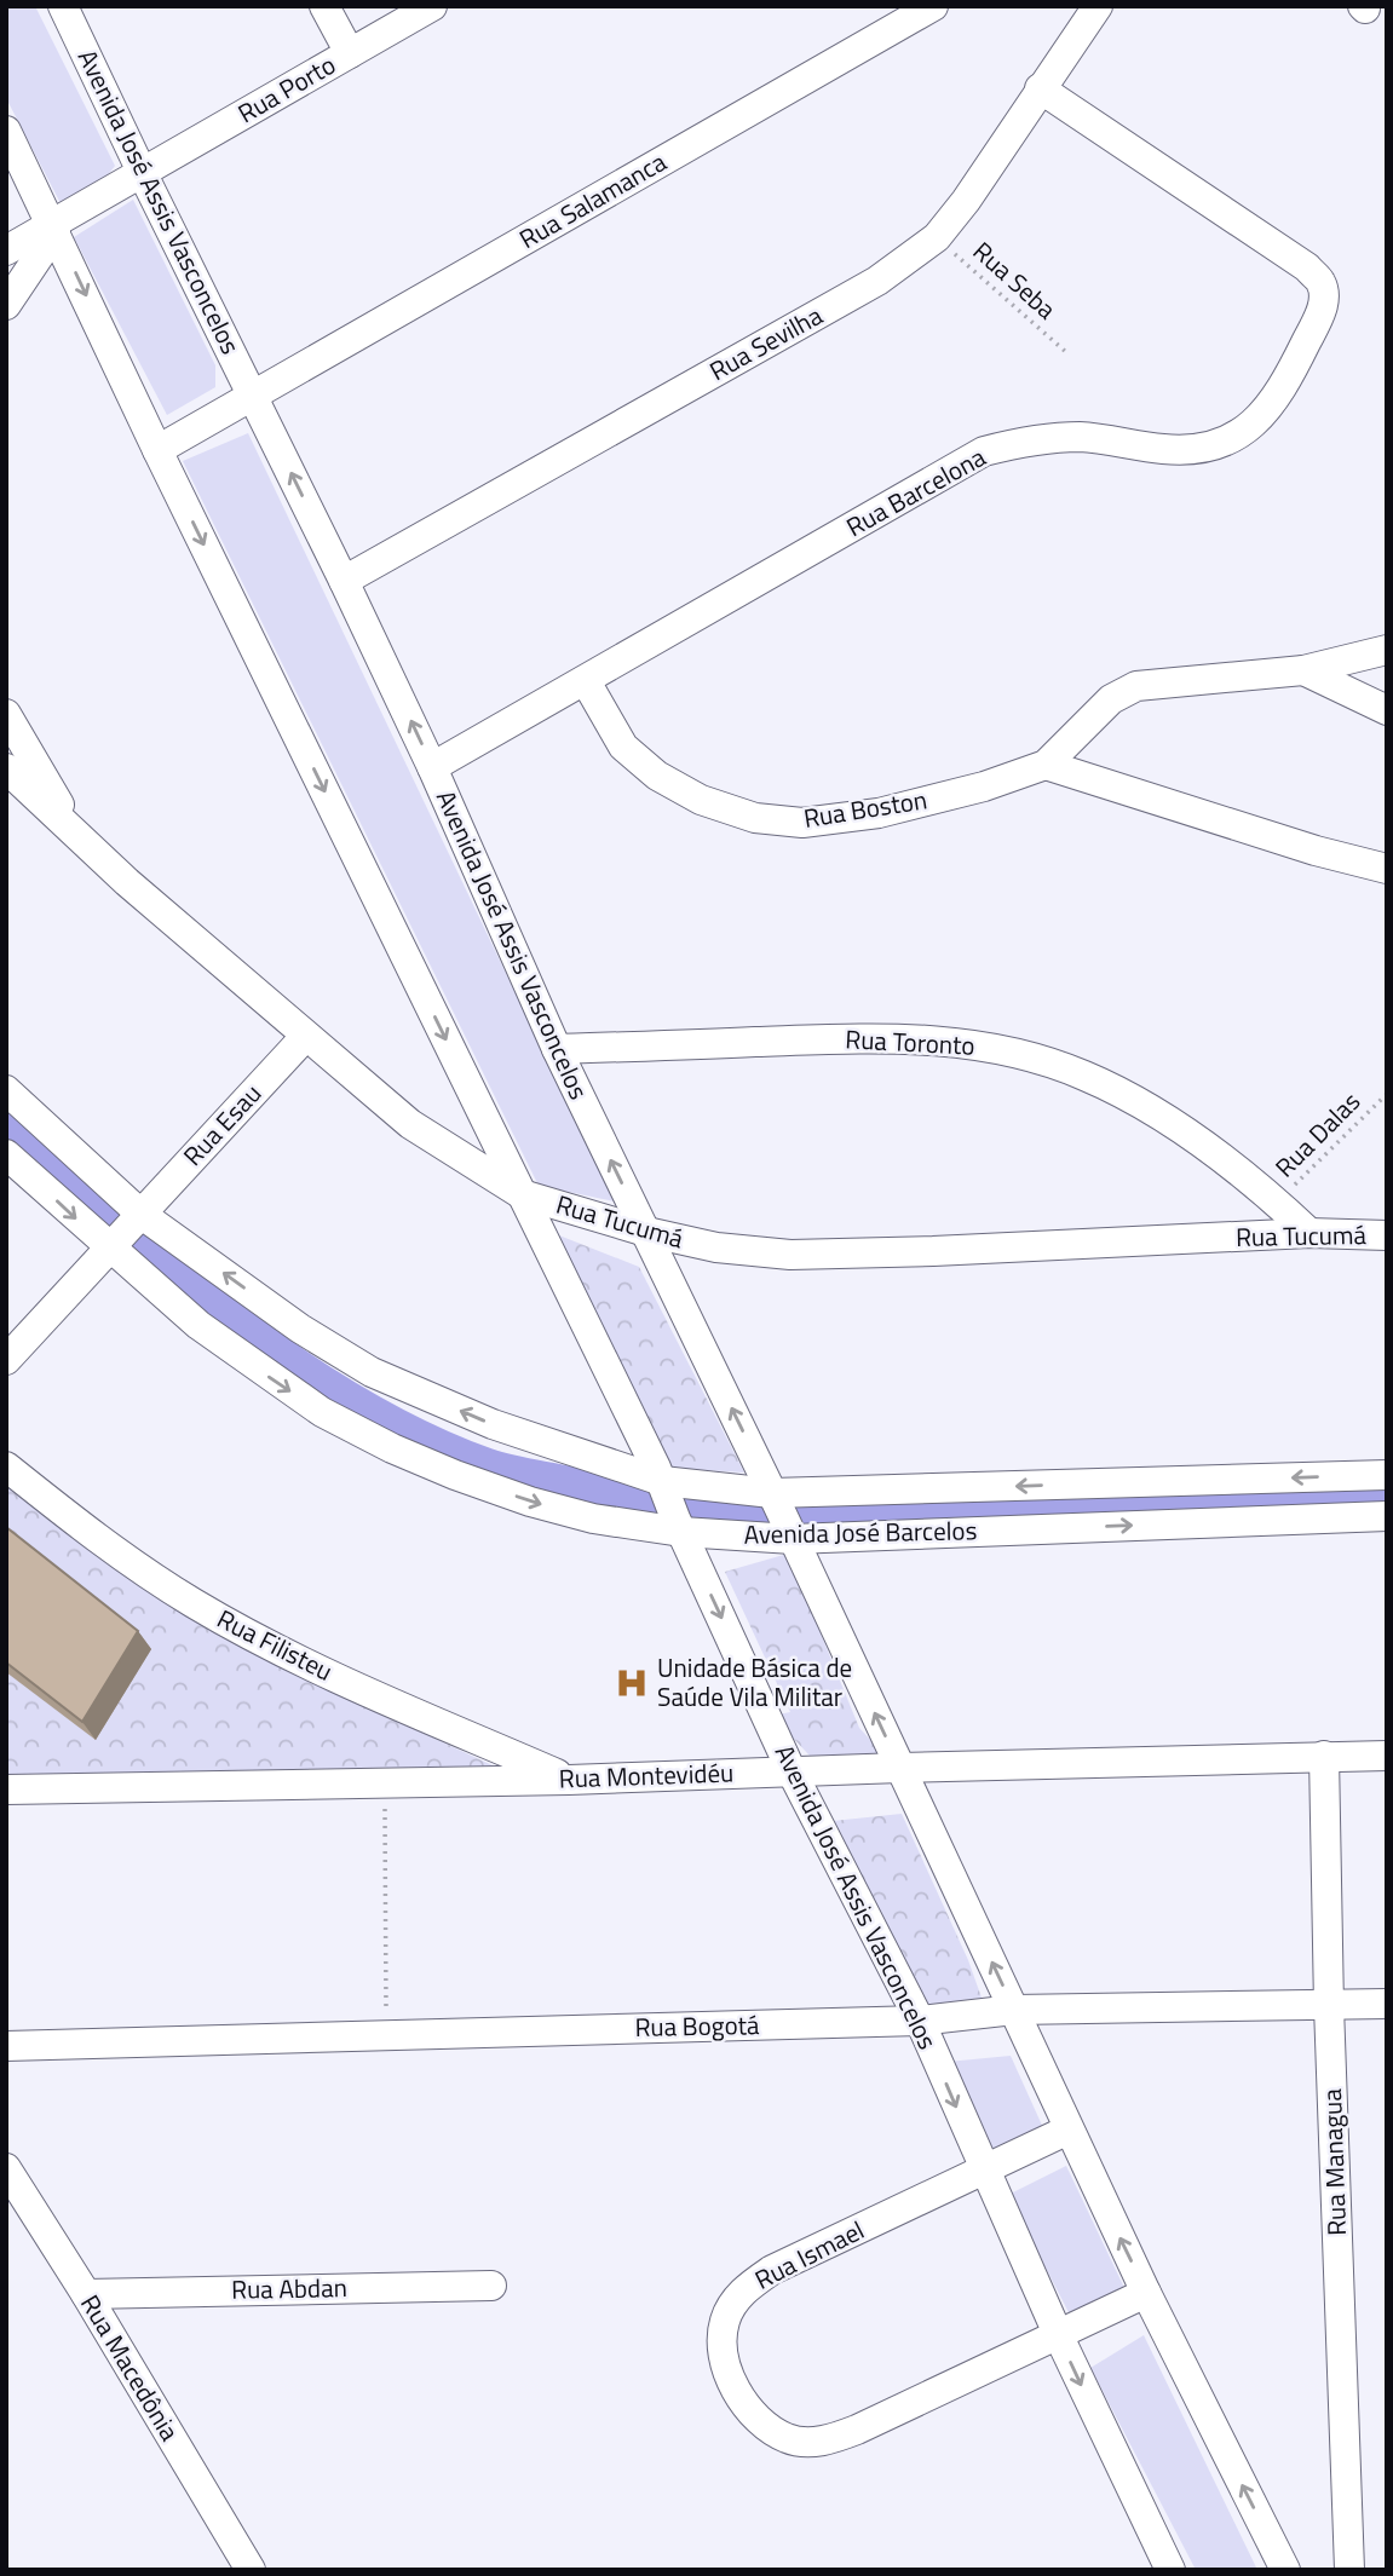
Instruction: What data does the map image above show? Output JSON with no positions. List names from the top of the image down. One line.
{"streets":{"street":["Rua Porto","Rua Salamanca","Avenida José Assis Vasconcelos","Rua Sevilha","Rua Barcelona","Rua Boston","Rua Toronto","Rua Esau","Rua Tucumá","Avenida José Barcelos","Rua Filisteu","Rua Montevidéu","Rua Bogotá","Rua Managua","Rua Ismael","Rua Abdan","Rua Macedônia"],"path":["Rua Seba","Rua Dalas"]},"crossings":[["Rua Porto","Avenida José Assis Vasconcelos"],["Rua Salamanca","Avenida José Assis Vasconcelos"],["Avenida José Assis Vasconcelos","Rua Sevilha"],["Avenida José Assis Vasconcelos","Rua Barcelona"],["Avenida José Assis Vasconcelos","Rua Toronto"],["Avenida José Assis Vasconcelos","Rua Tucumá"],["Avenida José Assis Vasconcelos","Avenida José Barcelos"],["Avenida José Assis Vasconcelos","Rua Montevidéu"],["Avenida José Assis Vasconcelos","Rua Bogotá"],["Avenida José Assis Vasconcelos","Rua Ismael"],["Rua Seba","Rua Sevilha"],["Rua Sevilha","Rua Barcelona"],["Rua Barcelona","Rua Boston"],["Rua Toronto","Rua Dalas"],["Rua Toronto","Rua Tucumá"],["Rua Esau","Rua Tucumá"],["Rua Esau","Avenida José Barcelos"],["Rua Filisteu","Rua Montevidéu"],["Rua Montevidéu","Rua Managua"],["Rua Bogotá","Rua Managua"],["Rua Abdan","Rua Macedônia"]],"places":{"hospital":["Unidade Básica de Saúde Vila Militar"]}}
